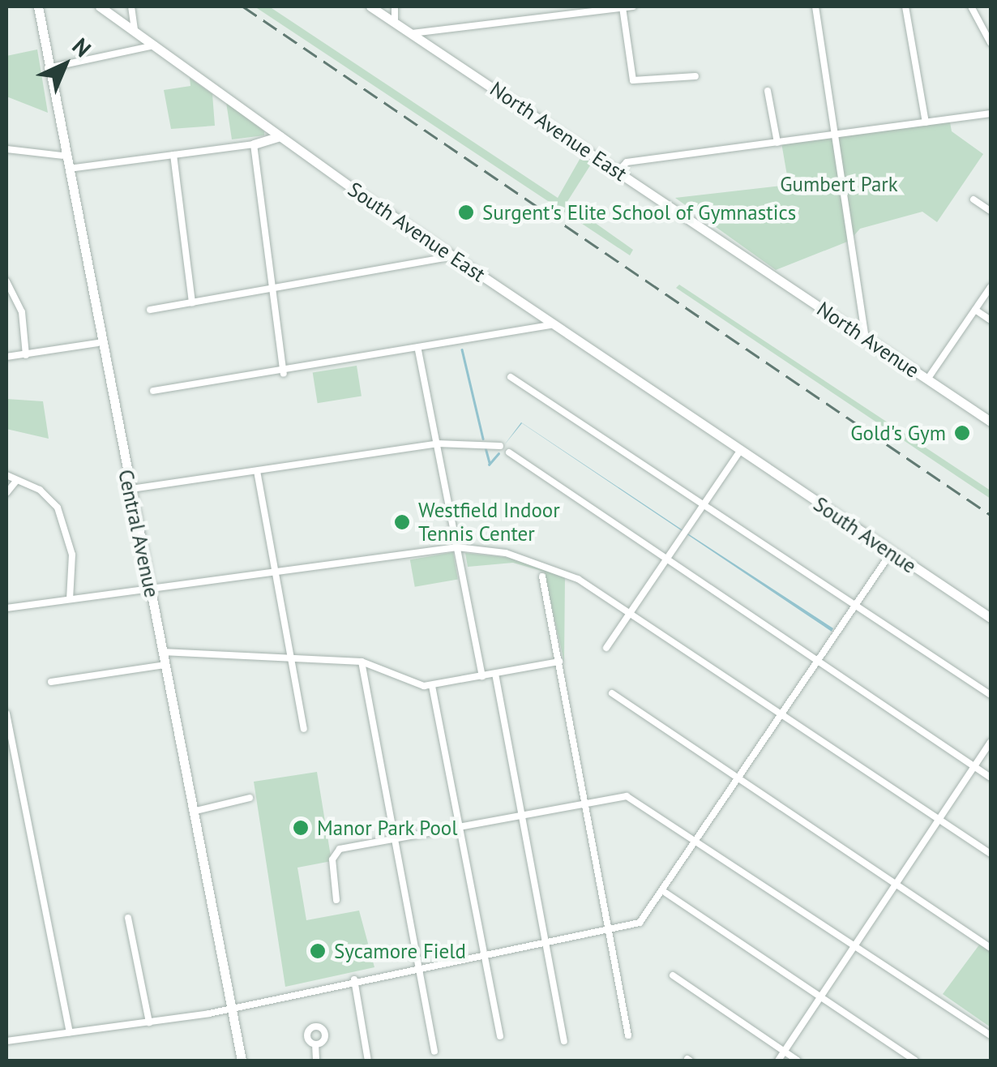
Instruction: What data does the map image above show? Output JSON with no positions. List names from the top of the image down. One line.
{"streets":{"main road":["North Avenue East","South Avenue East","North Avenue","Central Avenue","South Avenue"]},"crossings":[["North Avenue East","North Avenue"],["South Avenue East","South Avenue"]],"parks":["Gumbert Park"],"places":["Surgent's Elite School of Gymnastics","Gold's Gym","Westfield Indoor Tennis Center","Manor Park Pool","Sycamore Field"],"north":"top right"}
